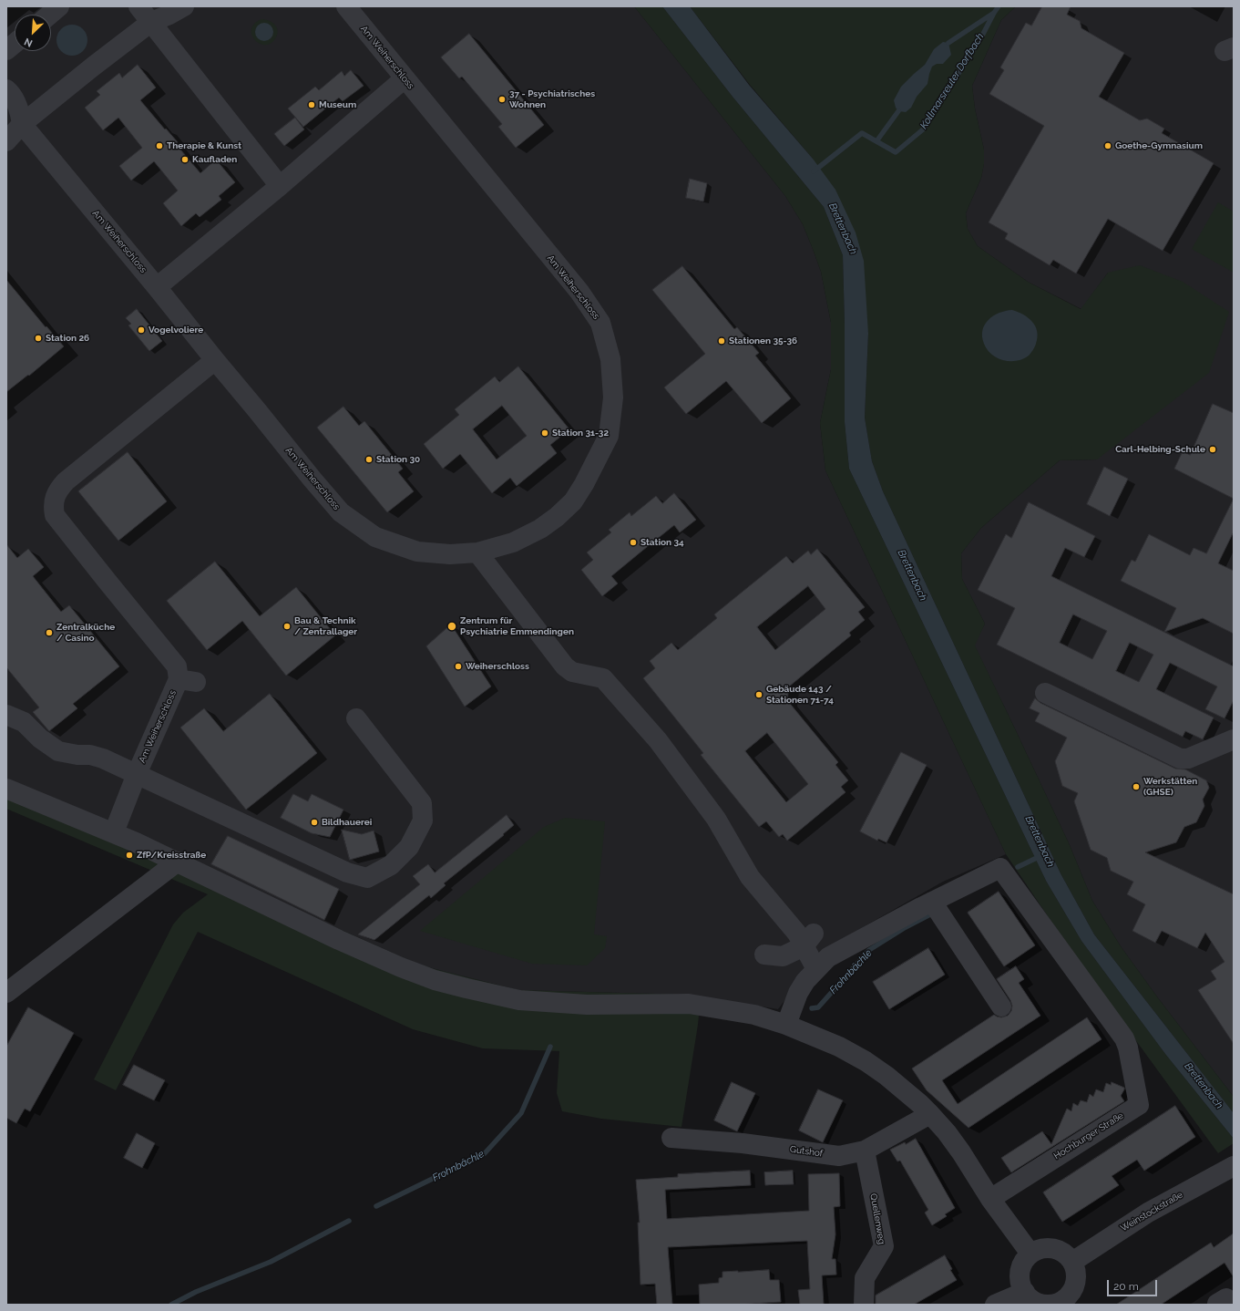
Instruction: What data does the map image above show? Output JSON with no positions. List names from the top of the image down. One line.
{"streets":{"street":["Am Weiherschloss","Hochburger Straße","Gutshof","Weinstockstraße","Quellenweg"]},"crossings":[["Gutshof","Quellenweg"]],"water":["Kollmarsreuter Dorfbach","Brettenbach","Frohnbächle"],"places":["37 - Psychiatrisches Wohnen","Museum","Therapie & Kunst","Goethe-Gymnasium","Kaufladen","Vogelvoliere","Station 26","Stationen 35-36","Station 31-32","Carl-Helbing-Schule","Station 30","Station 34","Bau & Technik / Zentrallager","Zentrum für Psychiatrie Emmendingen","Zentralküche / Casino","Weiherschloss","Gebäude 143 / Stationen 71-74","Werkstätten (GHSE)","Bildhauerei","ZfP/Kreisstraße"],"scale_bar":"20 m","north":"bottom left"}
